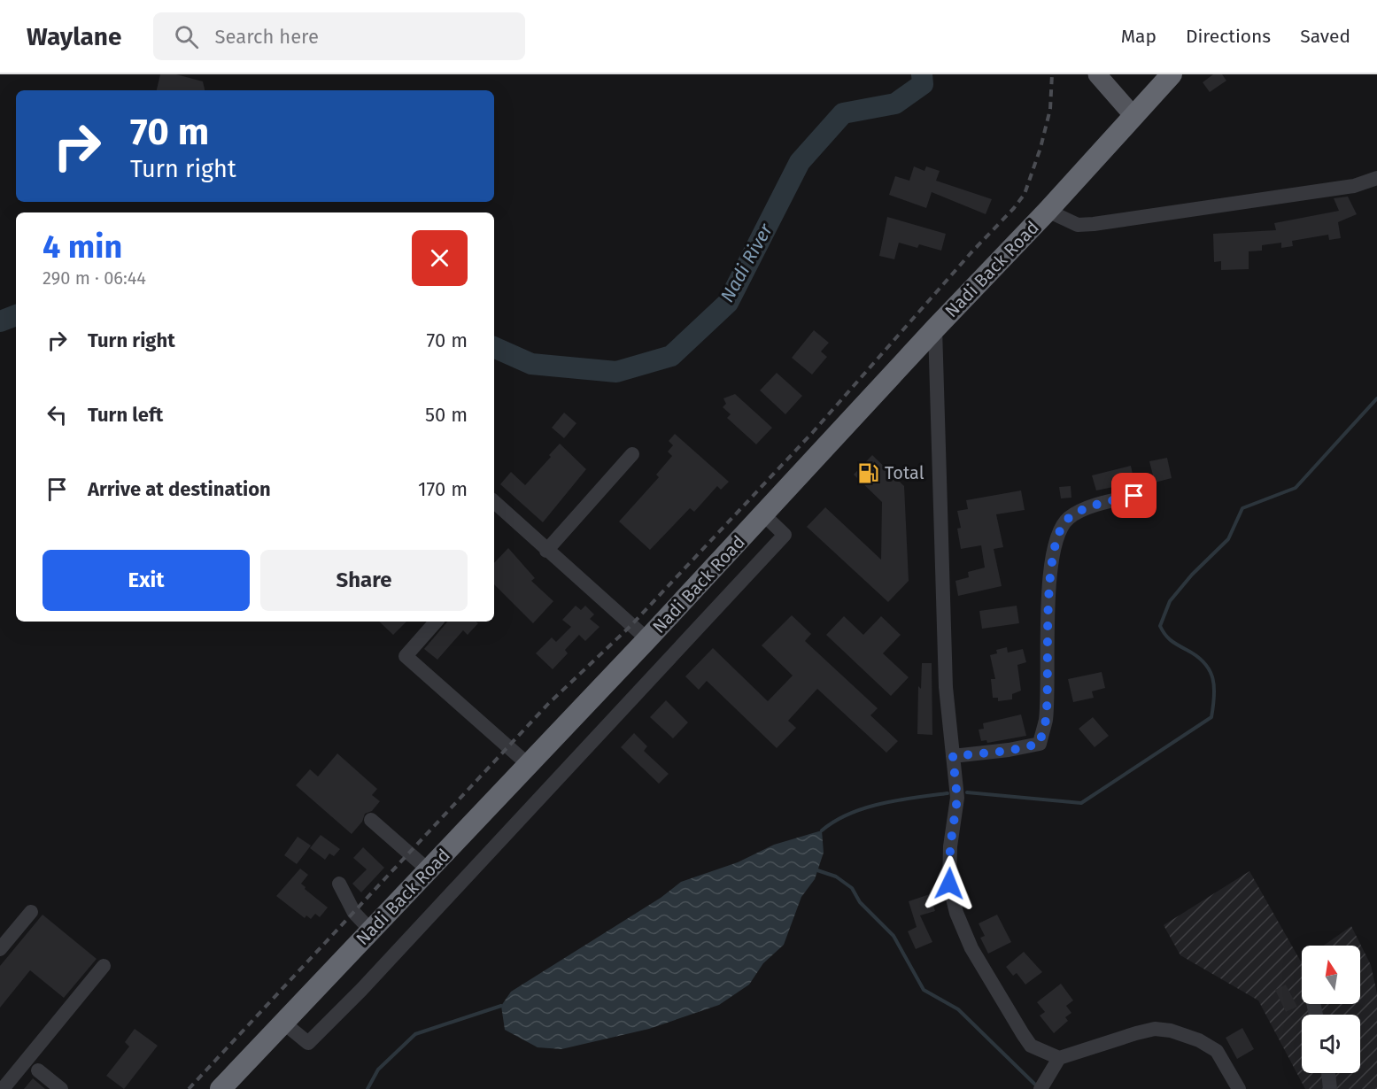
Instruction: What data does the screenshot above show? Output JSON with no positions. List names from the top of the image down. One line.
{"streets":{"highway":["Nadi Back Road"]},"water":["Nadi River"],"places":{"fuel station":["Total"]},"north":"top","page":{"header":"Waylane","search":"Search here","nav":["Map","Directions","Saved"],"turn":["70 m","Turn right"],"heading":["4 min","290 m · 06:44"],"list":[{"name":"Turn right","value":"70 m"},{"name":"Turn left","value":"50 m"},{"name":"Arrive at destination","value":"170 m"}],"buttons":["Exit","Share"]}}
